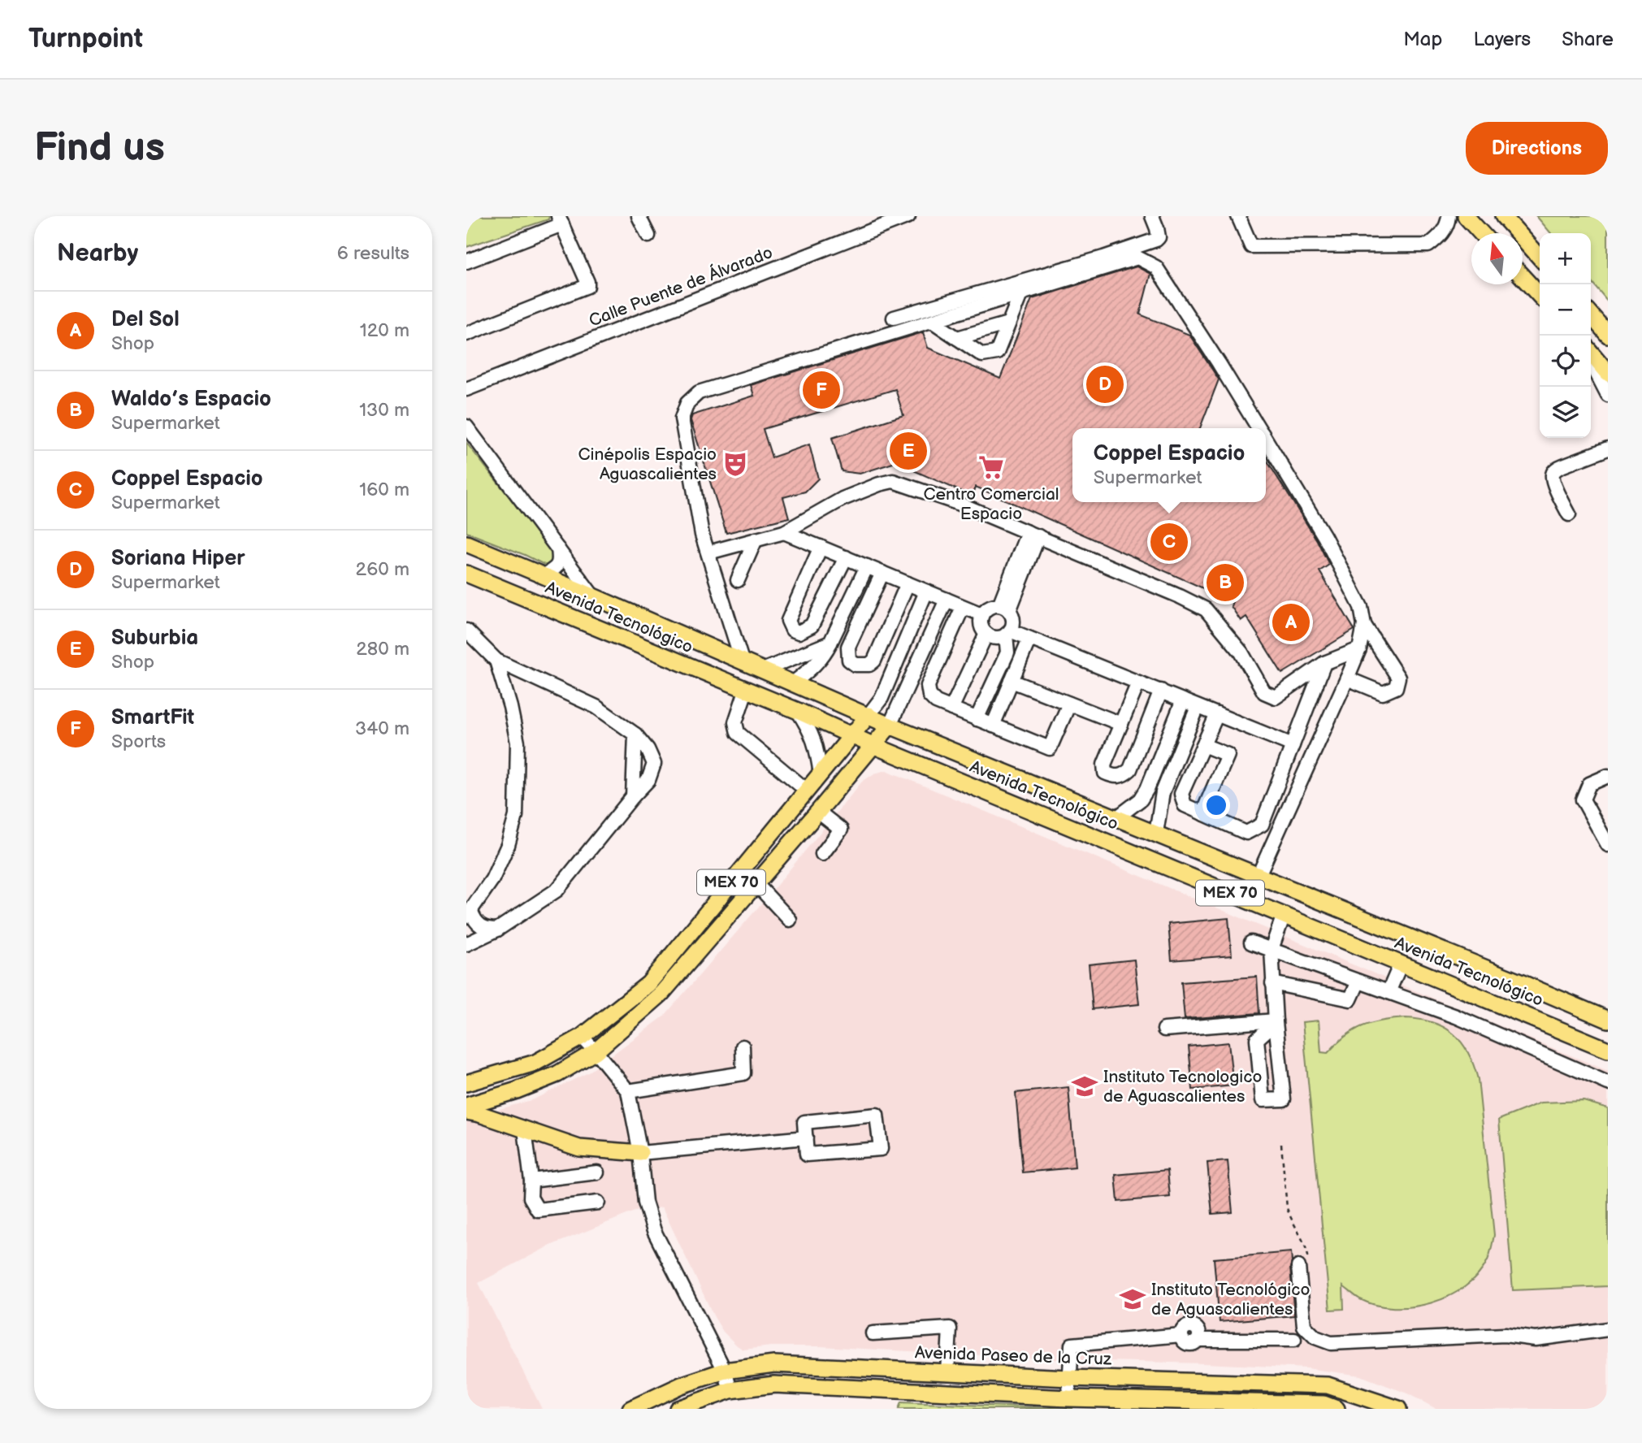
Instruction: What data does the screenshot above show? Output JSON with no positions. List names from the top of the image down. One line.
{"streets":{"main road":["Avenida Tecnológico","MEX 70","Avenida Paseo de la Cruz"],"street":["Calle Puente de Álvarado"]},"crossings":[["Avenida Tecnológico","MEX 70"]],"places":{"theatre":["Cinépolis Espacio Aguascalientes"],"supermarket":["Centro Comercial Espacio"],"school or university":["Instituto Tecnologico de Aguascalientes","Instituto Tecnológico de Aguascalientes"]},"north":"top","page":{"header":"Turnpoint","nav":["Map","Layers","Share"],"buttons":"Directions","title":"Find us","heading":["Nearby","6 results"],"map_buttons":["+","−"],"list":[{"mark":"A","name":"Del Sol","note":"Shop","value":"120 m"},{"mark":"B","name":"Waldo’s Espacio","note":"Supermarket","value":"130 m"},{"mark":"C","name":"Coppel Espacio","note":"Supermarket","value":"160 m"},{"mark":"D","name":"Soriana Hiper","note":"Supermarket","value":"260 m"},{"mark":"E","name":"Suburbia","note":"Shop","value":"280 m"},{"mark":"F","name":"SmartFit","note":"Sports","value":"340 m"}],"pins":["D","F","E","C","B","A"],"popup":["Coppel Espacio","Supermarket"]}}
